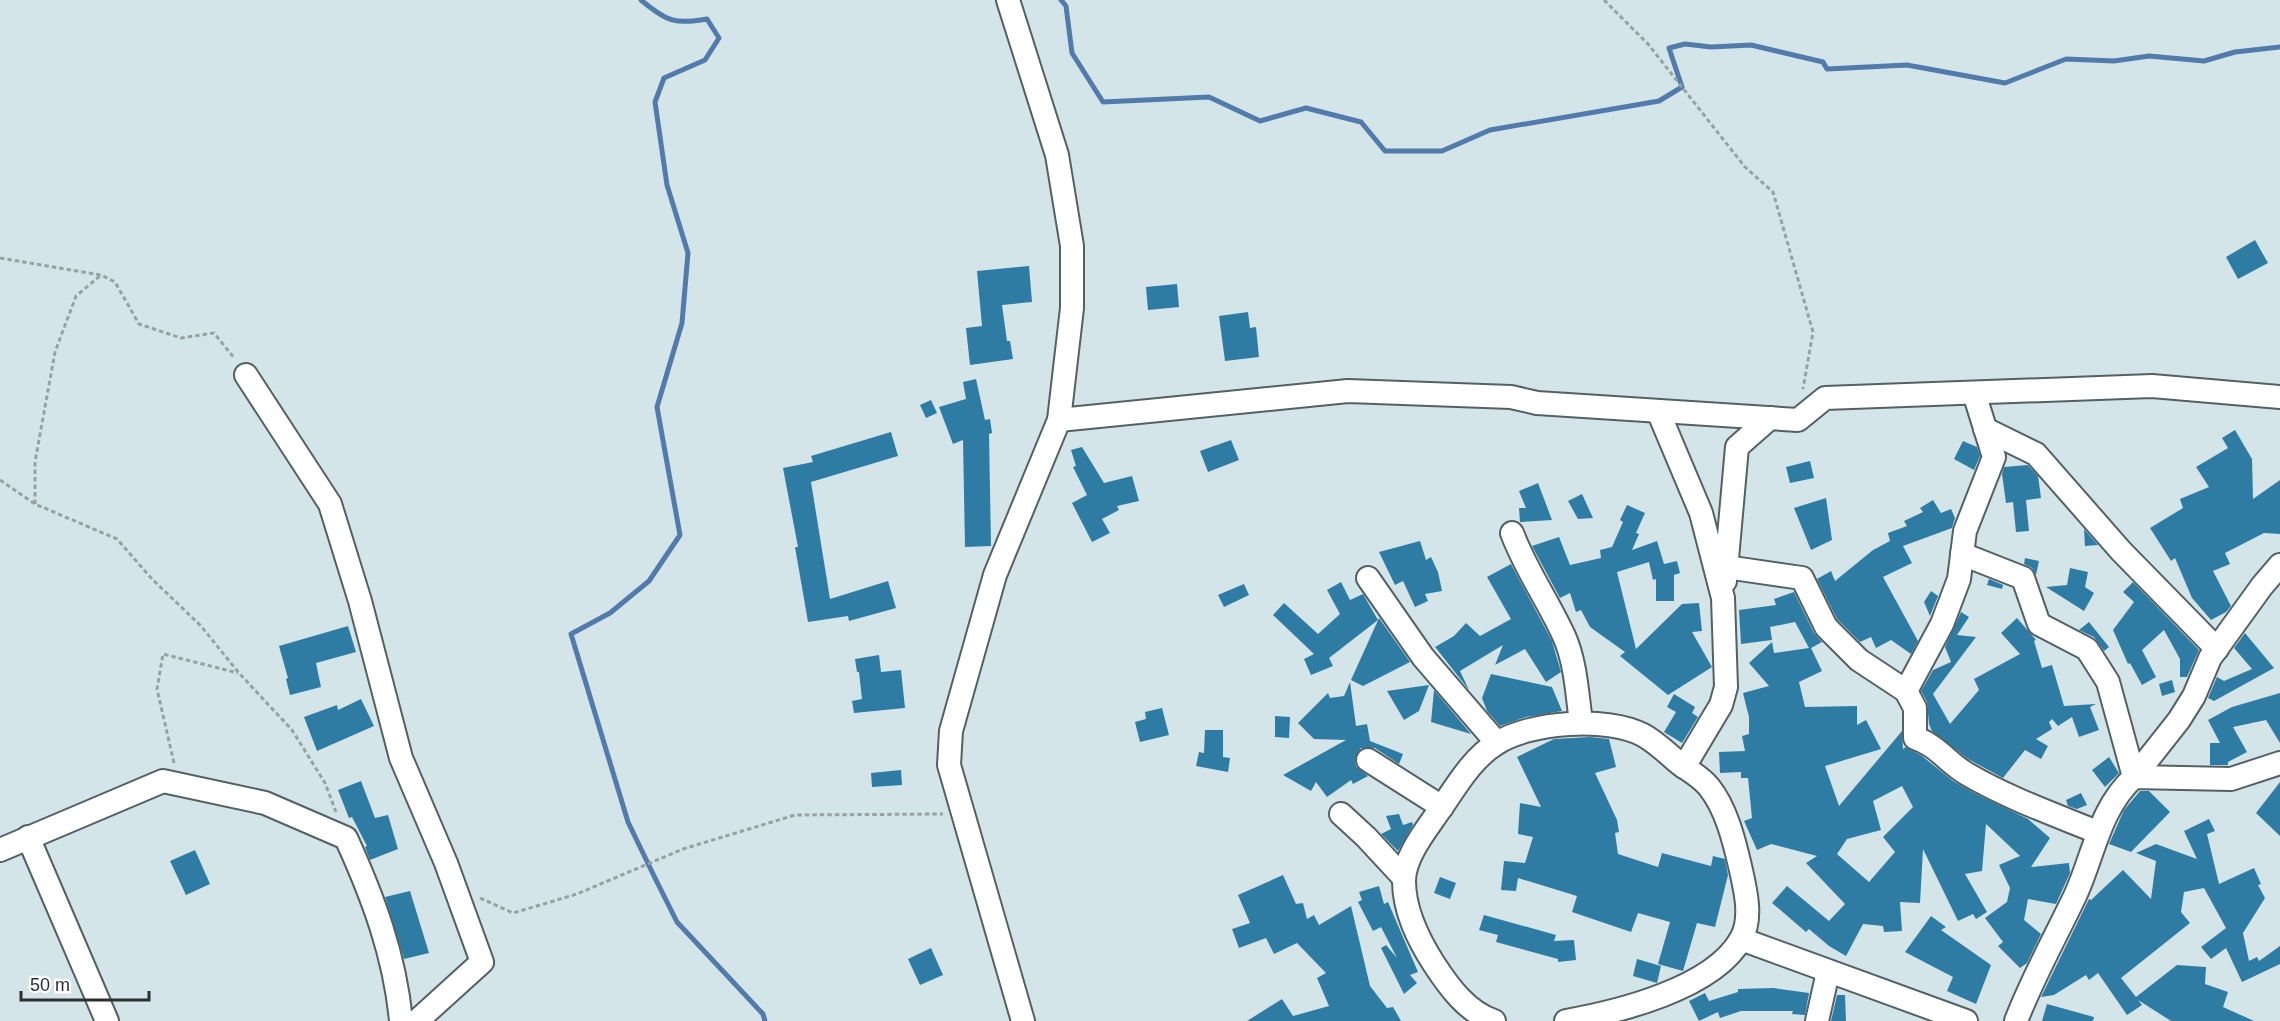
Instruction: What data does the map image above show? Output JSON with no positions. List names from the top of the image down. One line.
{"scale_bar":"50 m"}
